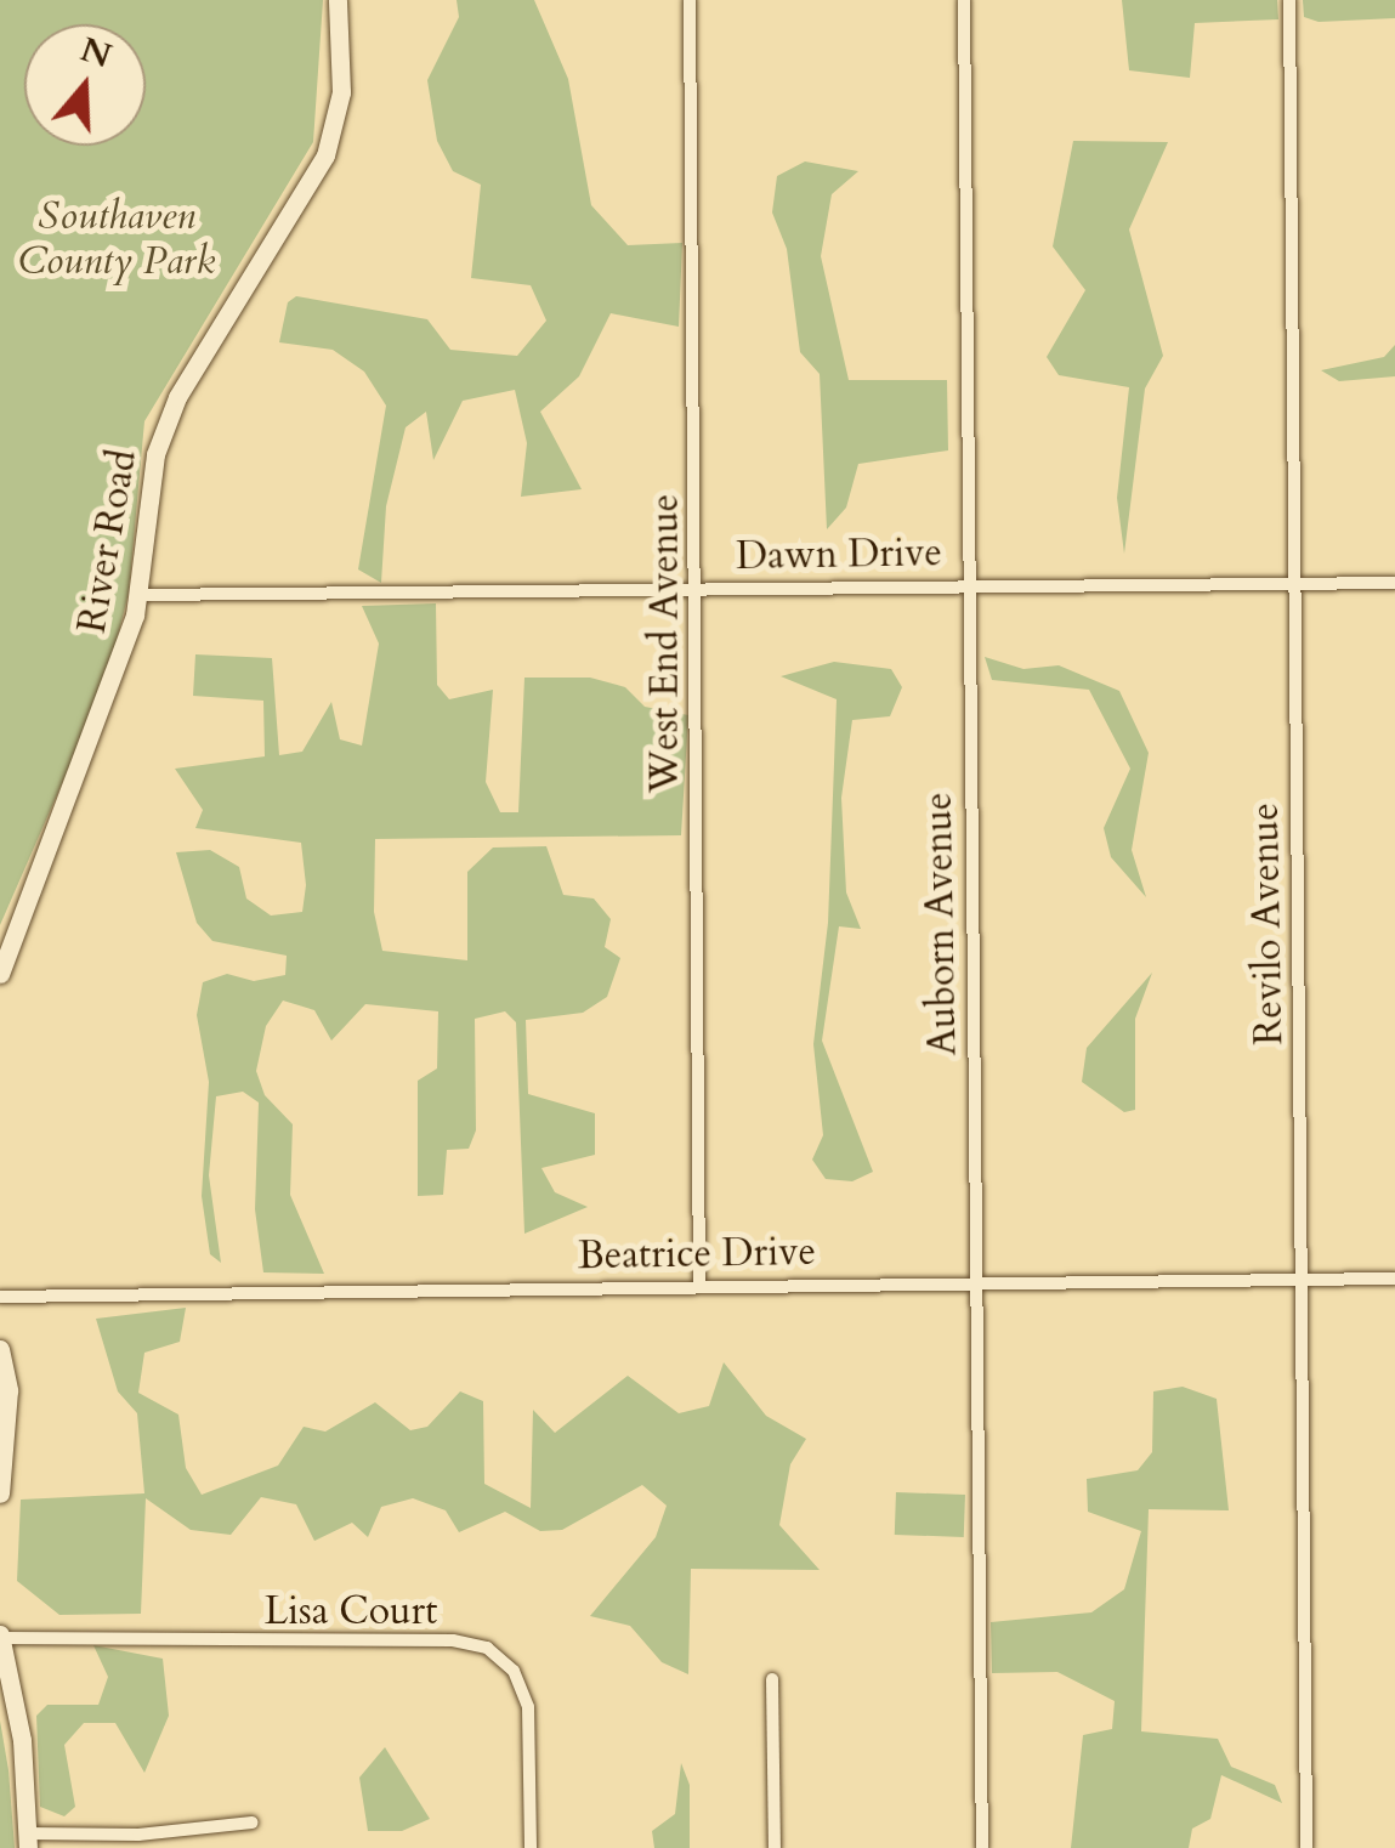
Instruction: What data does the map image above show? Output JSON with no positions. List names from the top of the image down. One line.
{"streets":{"street":["River Road","Dawn Drive","West End Avenue","Auborn Avenue","Revilo Avenue","Beatrice Drive","Lisa Court"]},"crossings":[["River Road","Dawn Drive"],["Dawn Drive","West End Avenue"],["Dawn Drive","Auborn Avenue"],["Dawn Drive","Revilo Avenue"],["West End Avenue","Beatrice Drive"],["Auborn Avenue","Beatrice Drive"],["Revilo Avenue","Beatrice Drive"]],"parks":["Southaven County Park"],"north":"top"}
